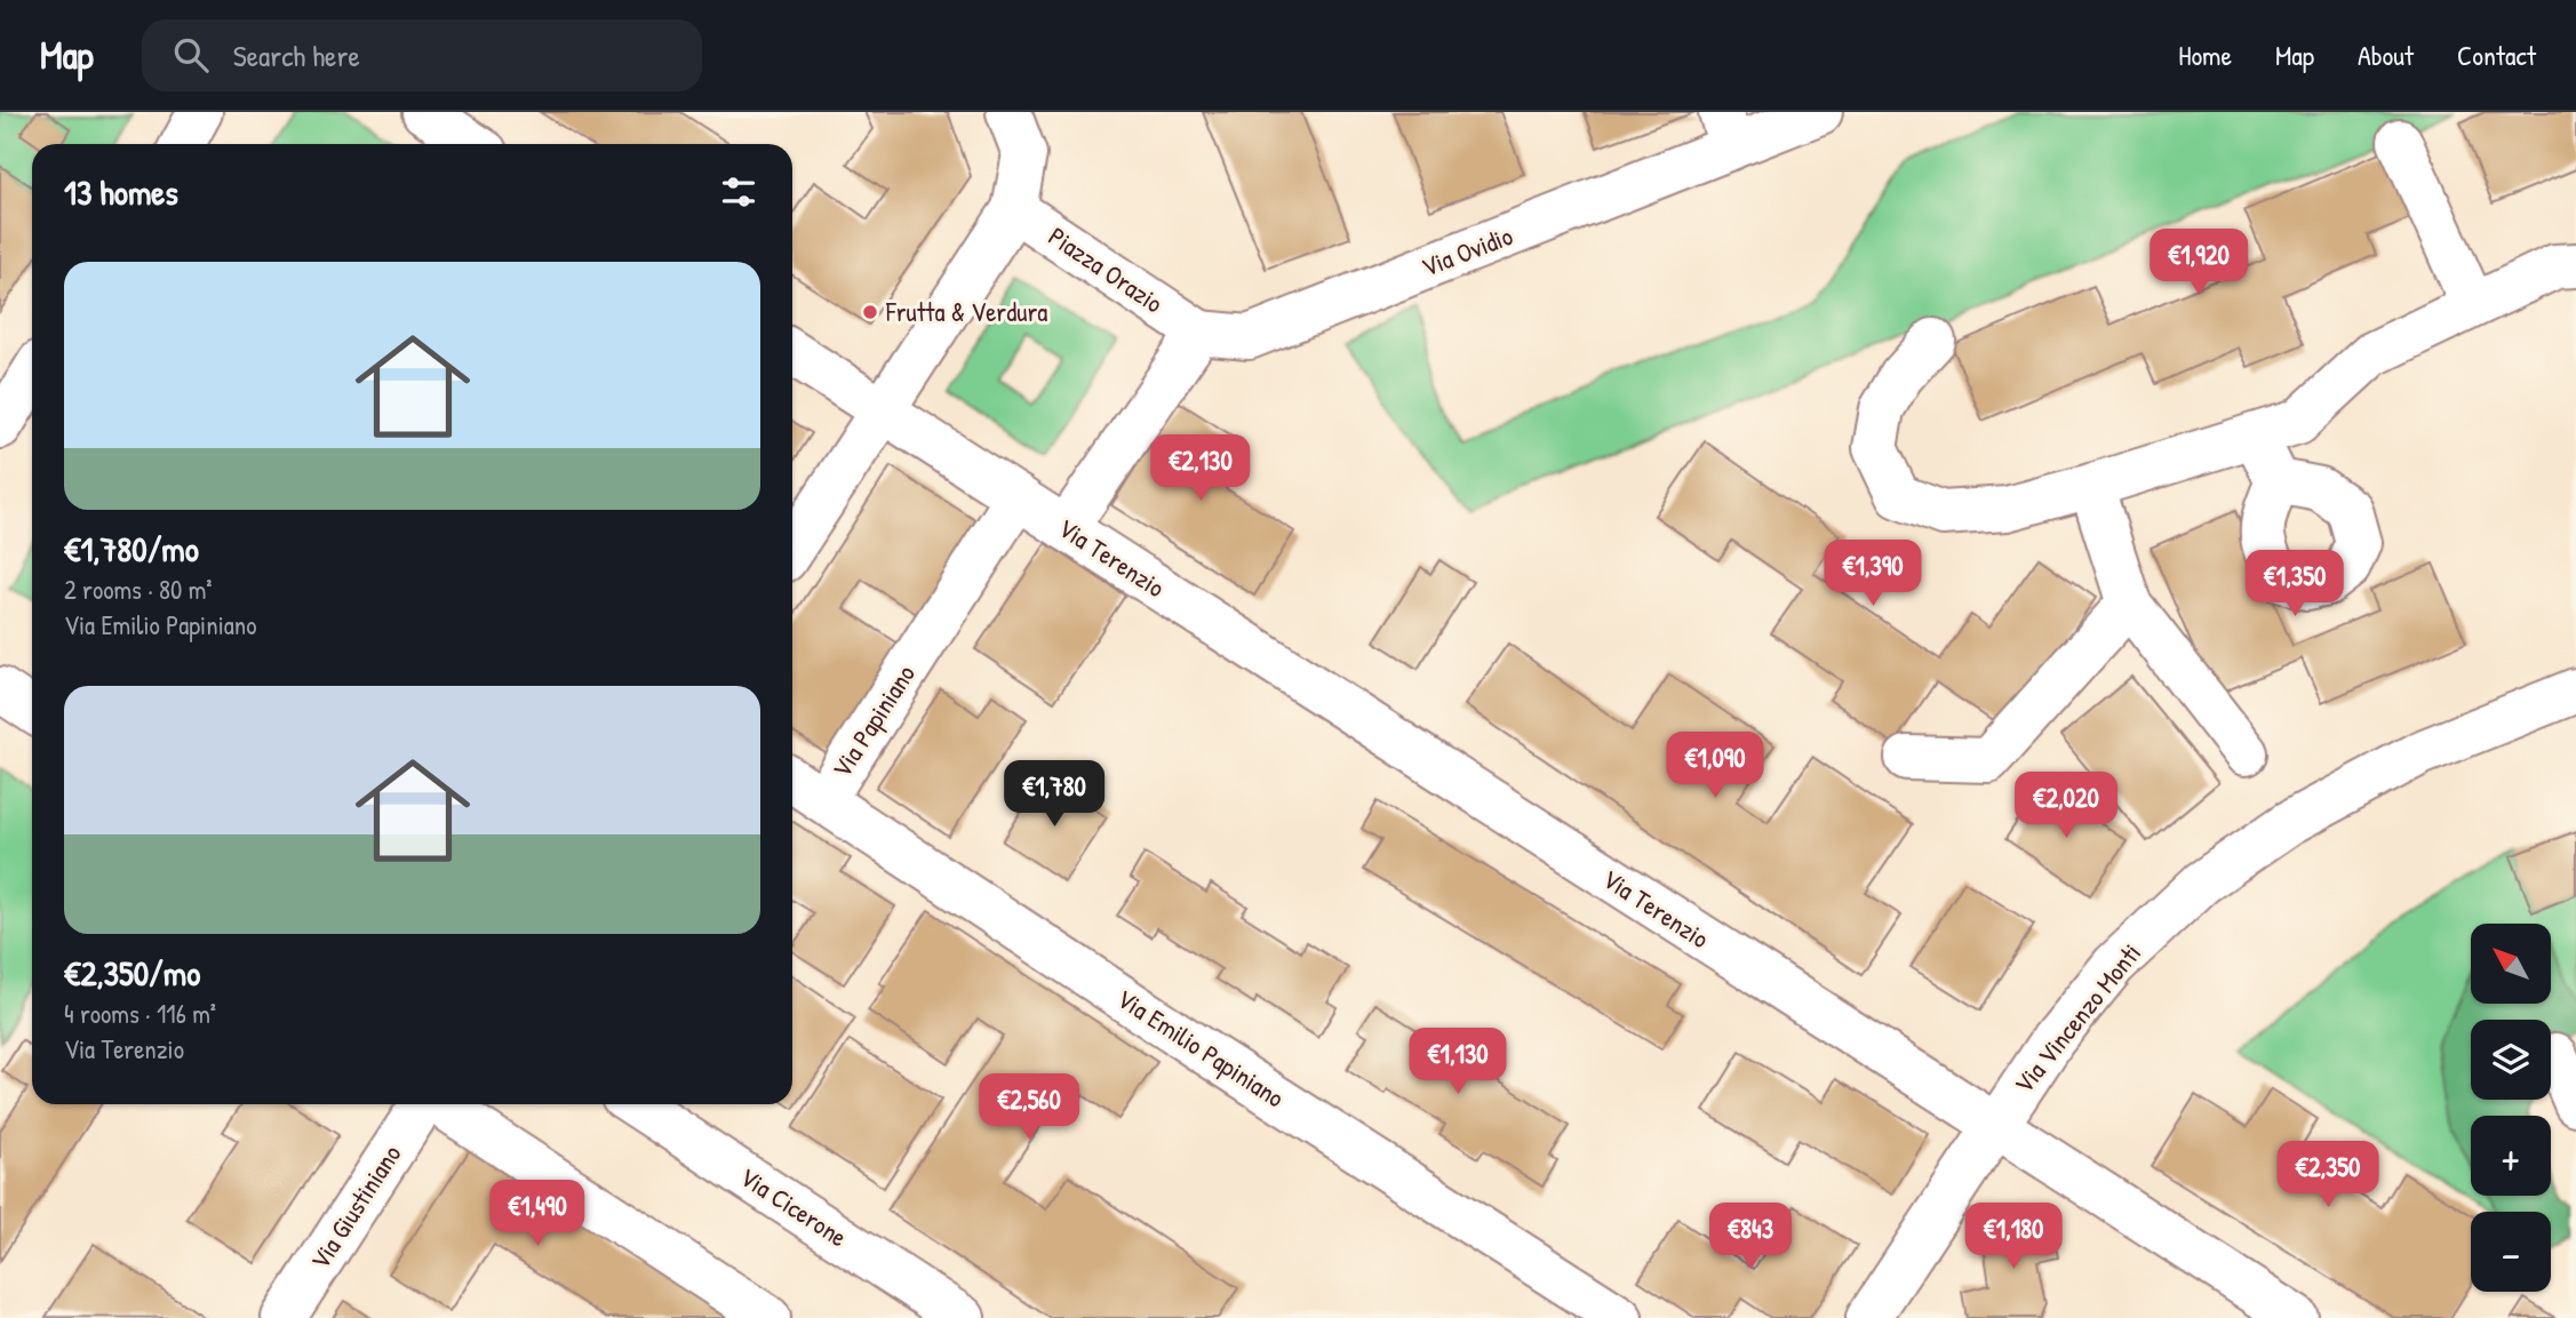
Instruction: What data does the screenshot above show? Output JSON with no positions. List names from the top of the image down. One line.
{"streets":{"street":["Via Ovidio","Piazza Orazio","Via Terenzio","Via Papiniano","Via Vincenzo Monti","Via Emilio Papiniano","Via Giustiniano","Via Cicerone"]},"crossings":[["Via Ovidio","Piazza Orazio"],["Via Terenzio","Via Papiniano"],["Via Terenzio","Via Vincenzo Monti"],["Via Papiniano","Via Emilio Papiniano"]],"places":["Frutta & Verdura"],"north":"top left","page":{"header":"Map","search":"Search here","nav":["Home","Map","About","Contact"],"heading":"13 homes","price":["€1,920","€2,130","€1,390","€1,350","€1,090","€1,780","€2,020","€1,130","€2,560","€2,350","€1,490","€843","€1,180"],"list":[{"name":"€1,780/mo","note":"2 rooms · 80 m² · Via Emilio Papiniano"},{"name":"€2,350/mo","note":"4 rooms · 116 m² · Via Terenzio"}],"map_buttons":["+","−"]}}
